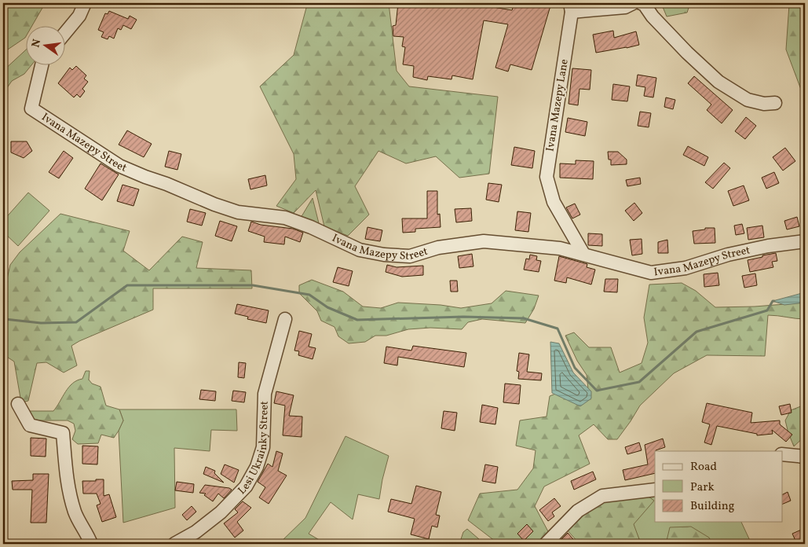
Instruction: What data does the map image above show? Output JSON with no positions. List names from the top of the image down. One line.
{"streets":{"street":["Ivana Mazepy Lane","Ivana Mazepy Street","Lesi Ukrainky Street"]},"crossings":[["Ivana Mazepy Lane","Ivana Mazepy Street"]],"legend":["Road","Park","Building"],"north":"left"}
